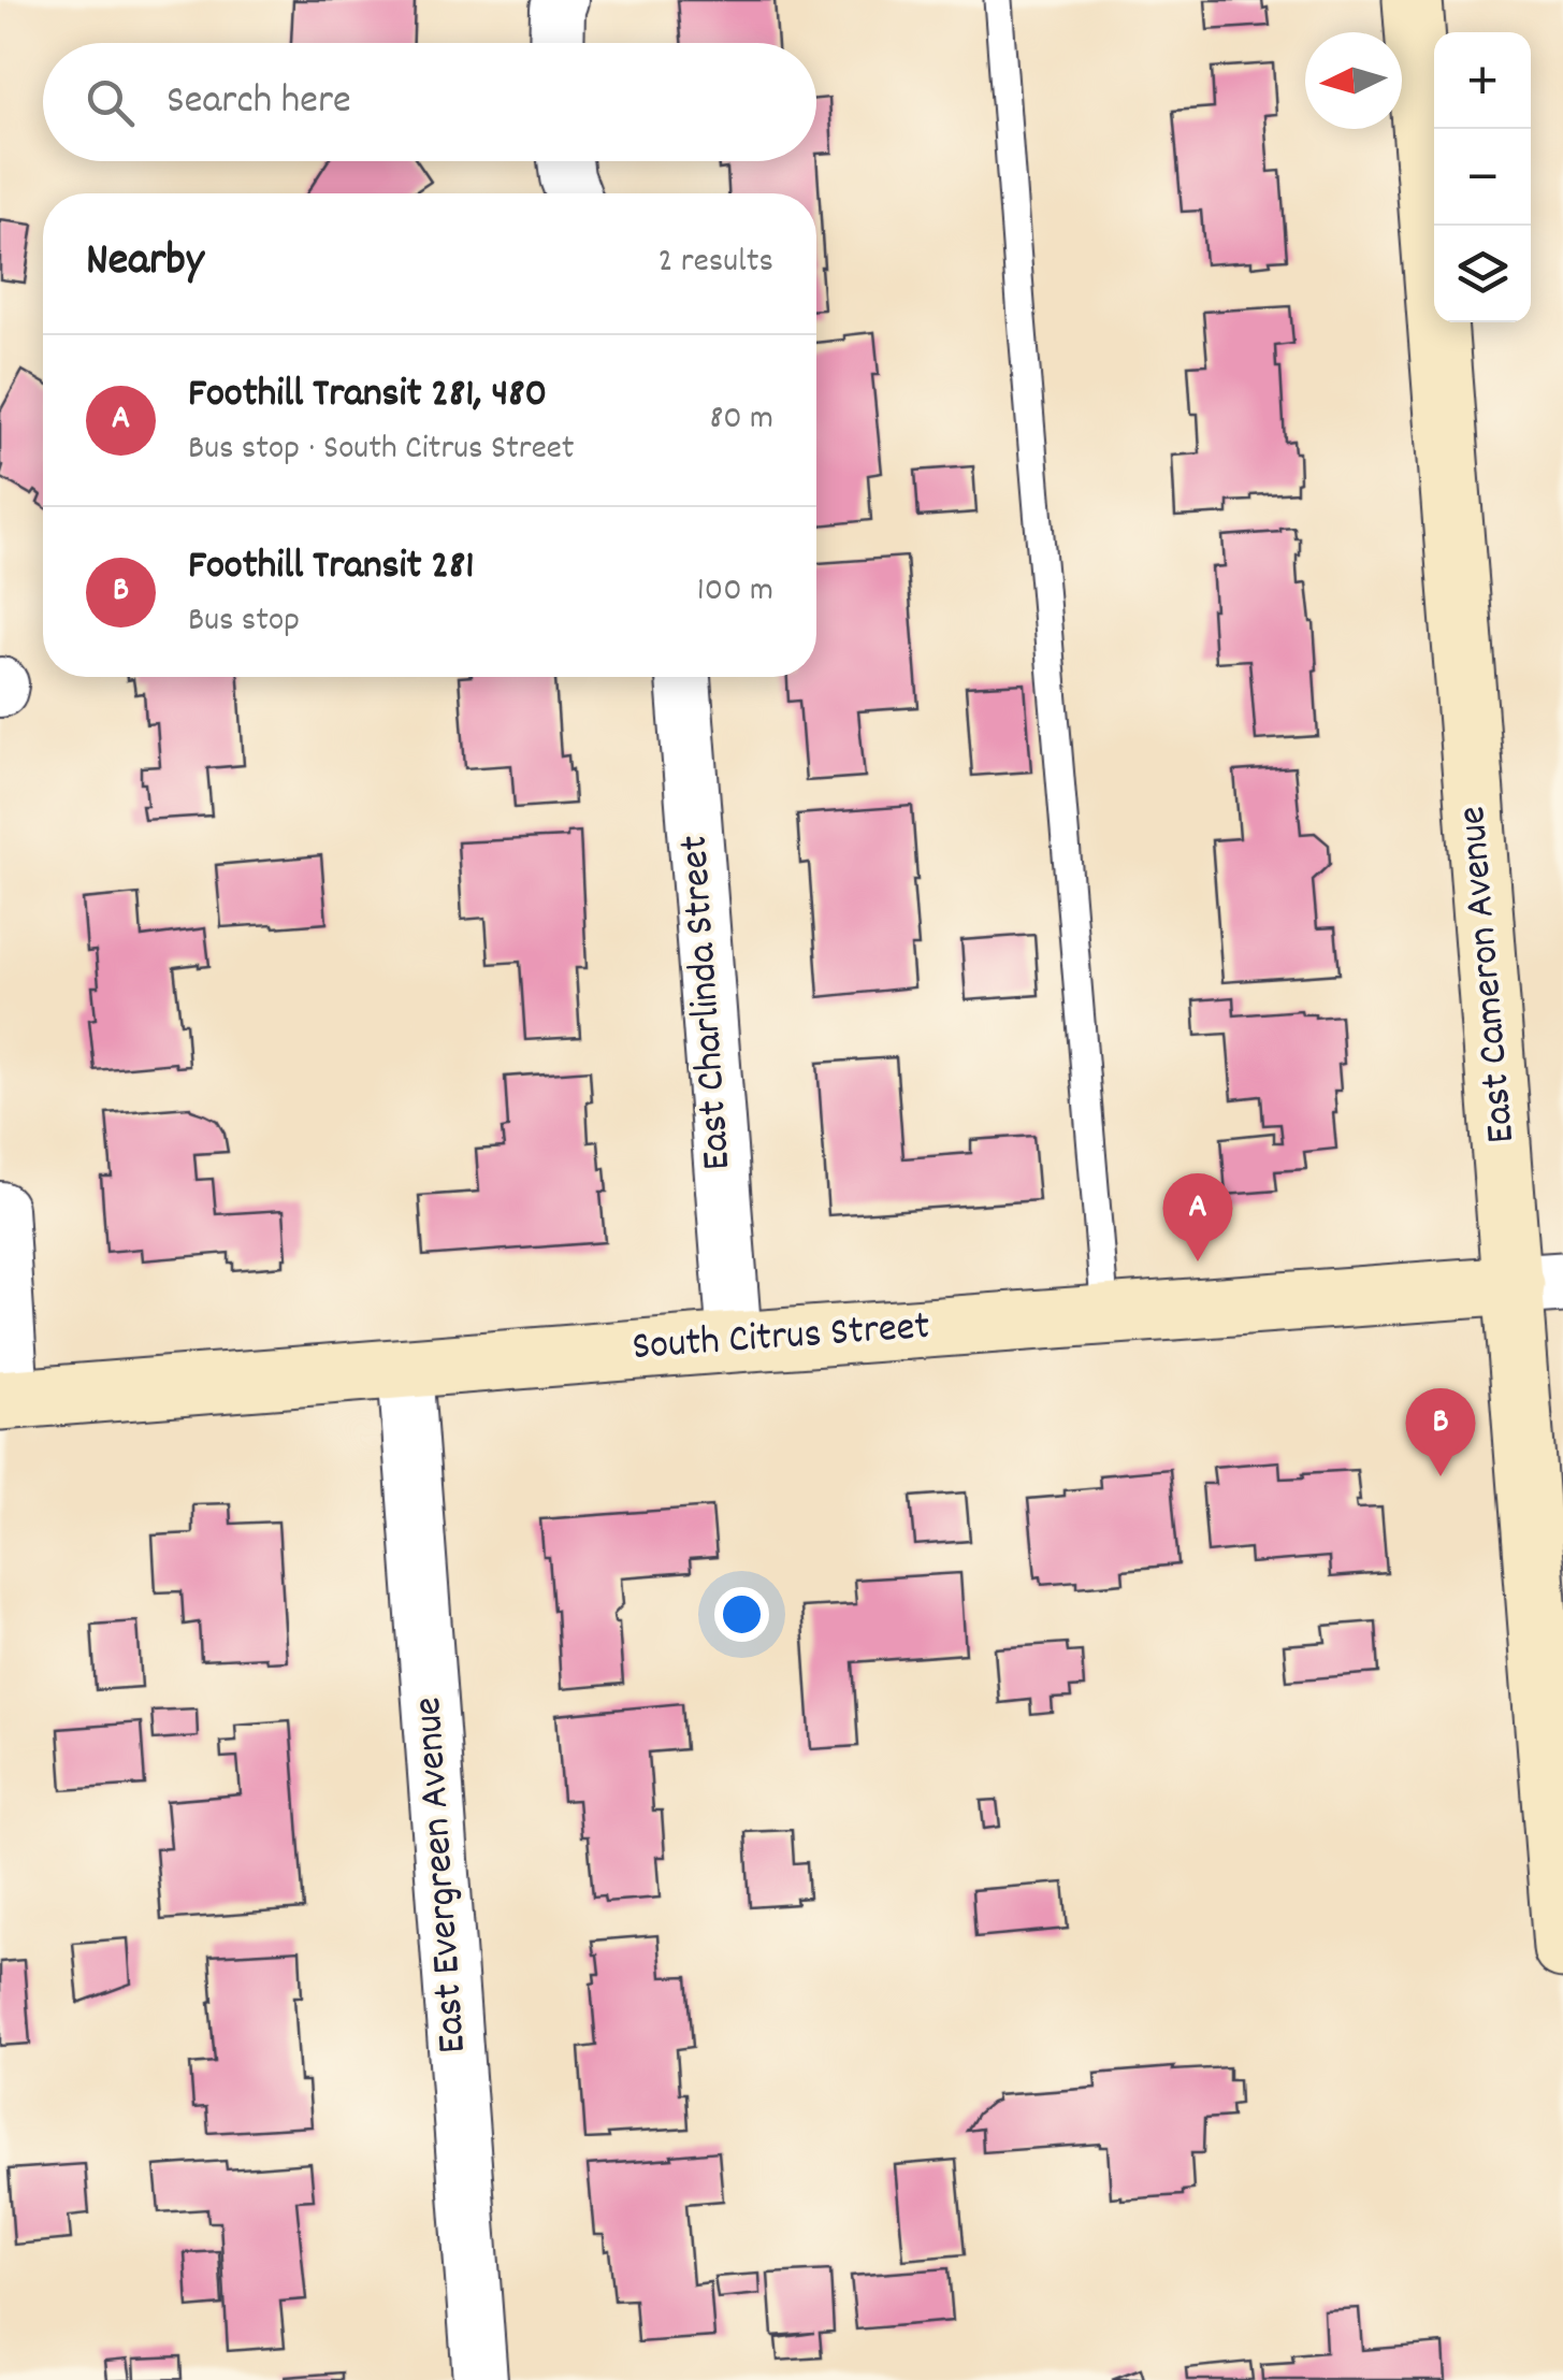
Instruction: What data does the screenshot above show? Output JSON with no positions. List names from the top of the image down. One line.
{"streets":{"main road":["East Cameron Avenue","South Citrus Street"],"street":["East Charlinda Street","East Evergreen Avenue"]},"crossings":[["East Cameron Avenue","South Citrus Street"],["East Charlinda Street","South Citrus Street"],["South Citrus Street","East Evergreen Avenue"]],"north":"left","page":{"map_buttons":["+","−"],"search":"Search here","heading":["Nearby","2 results"],"list":[{"mark":"A","name":"Foothill Transit 281, 480","note":"Bus stop · South Citrus Street","value":"80 m"},{"mark":"B","name":"Foothill Transit 281","note":"Bus stop","value":"100 m"}],"pins":["A","B"]}}
